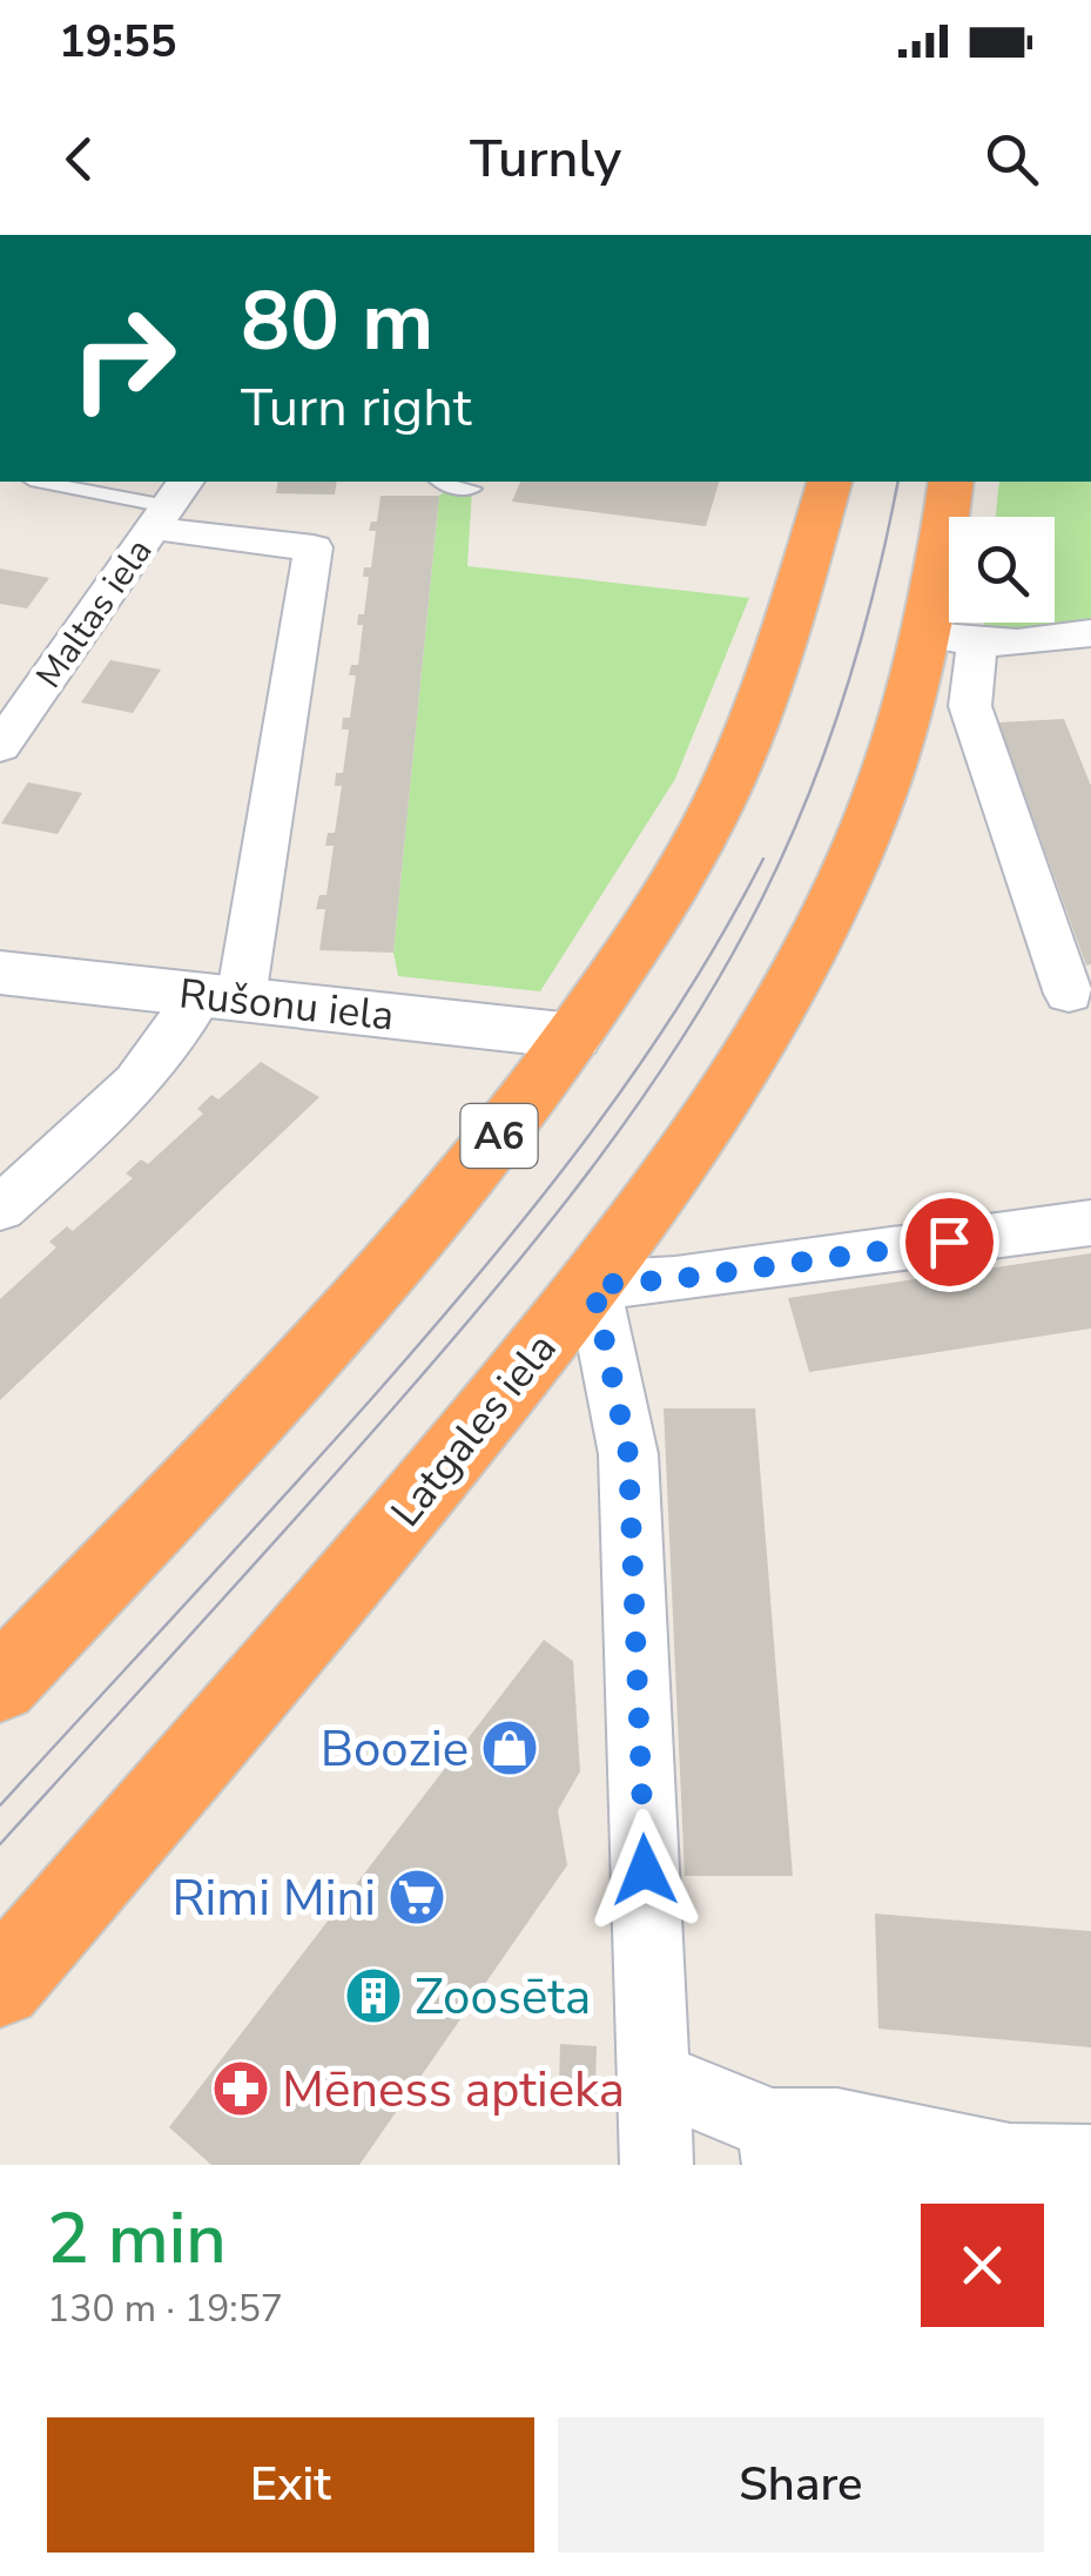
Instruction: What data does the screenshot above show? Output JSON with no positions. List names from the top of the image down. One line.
{"streets":{"highway":["A6","Latgales iela"],"street":["Maltas iela","Rušonu iela"]},"crossings":[["Rušonu iela","A6"]],"places":{"shop":["Boozie"],"supermarket":["Rimi Mini"],"building":["Zoosēta"],"pharmacy":["Mēness aptieka"]},"page":{"status":"19:55","header":"Turnly","turn":["80 m","Turn right"],"heading":["2 min","130 m · 19:57"],"buttons":["Exit","Share"]}}
